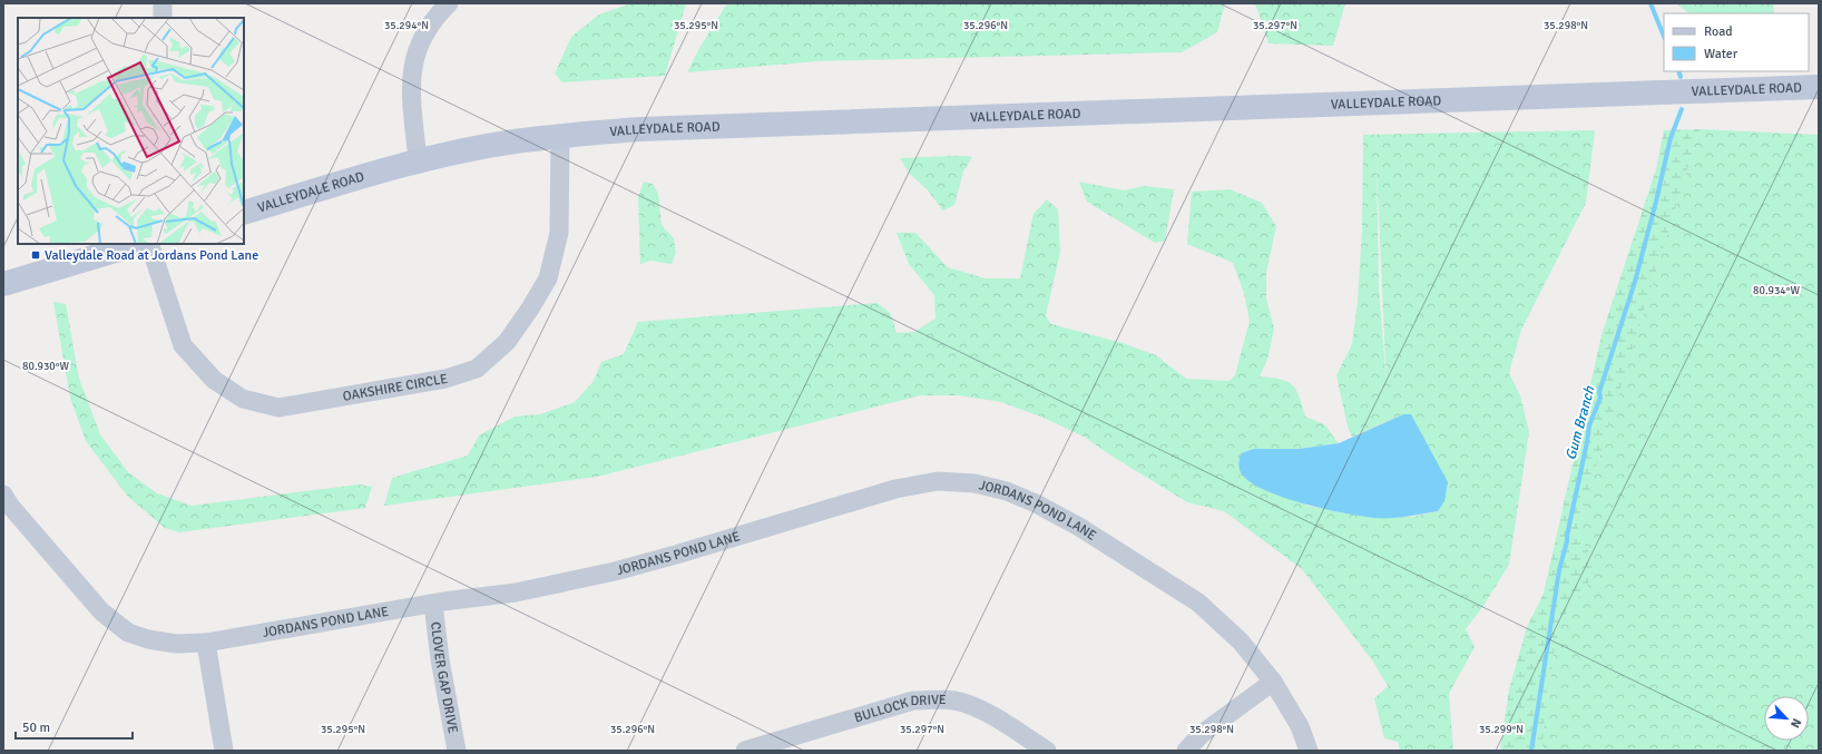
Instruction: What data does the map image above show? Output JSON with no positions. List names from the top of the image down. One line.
{"streets":{"street":["VALLEYDALE ROAD","OAKSHIRE CIRCLE","JORDANS POND LANE","CLOVER GAP DRIVE","BULLOCK DRIVE"]},"crossings":[["VALLEYDALE ROAD","OAKSHIRE CIRCLE"],["JORDANS POND LANE","CLOVER GAP DRIVE"]],"water":["Gum Branch"],"places":{"transit":["Valleydale Road at Jordans Pond Lane"]},"legend":["Road","Water"],"scale_bar":"50 m","north":"bottom right","coordinates":["35.294°N","35.295°N","35.296°N","35.297°N","35.298°N","80.934°W","80.930°W","35.299°N"]}
